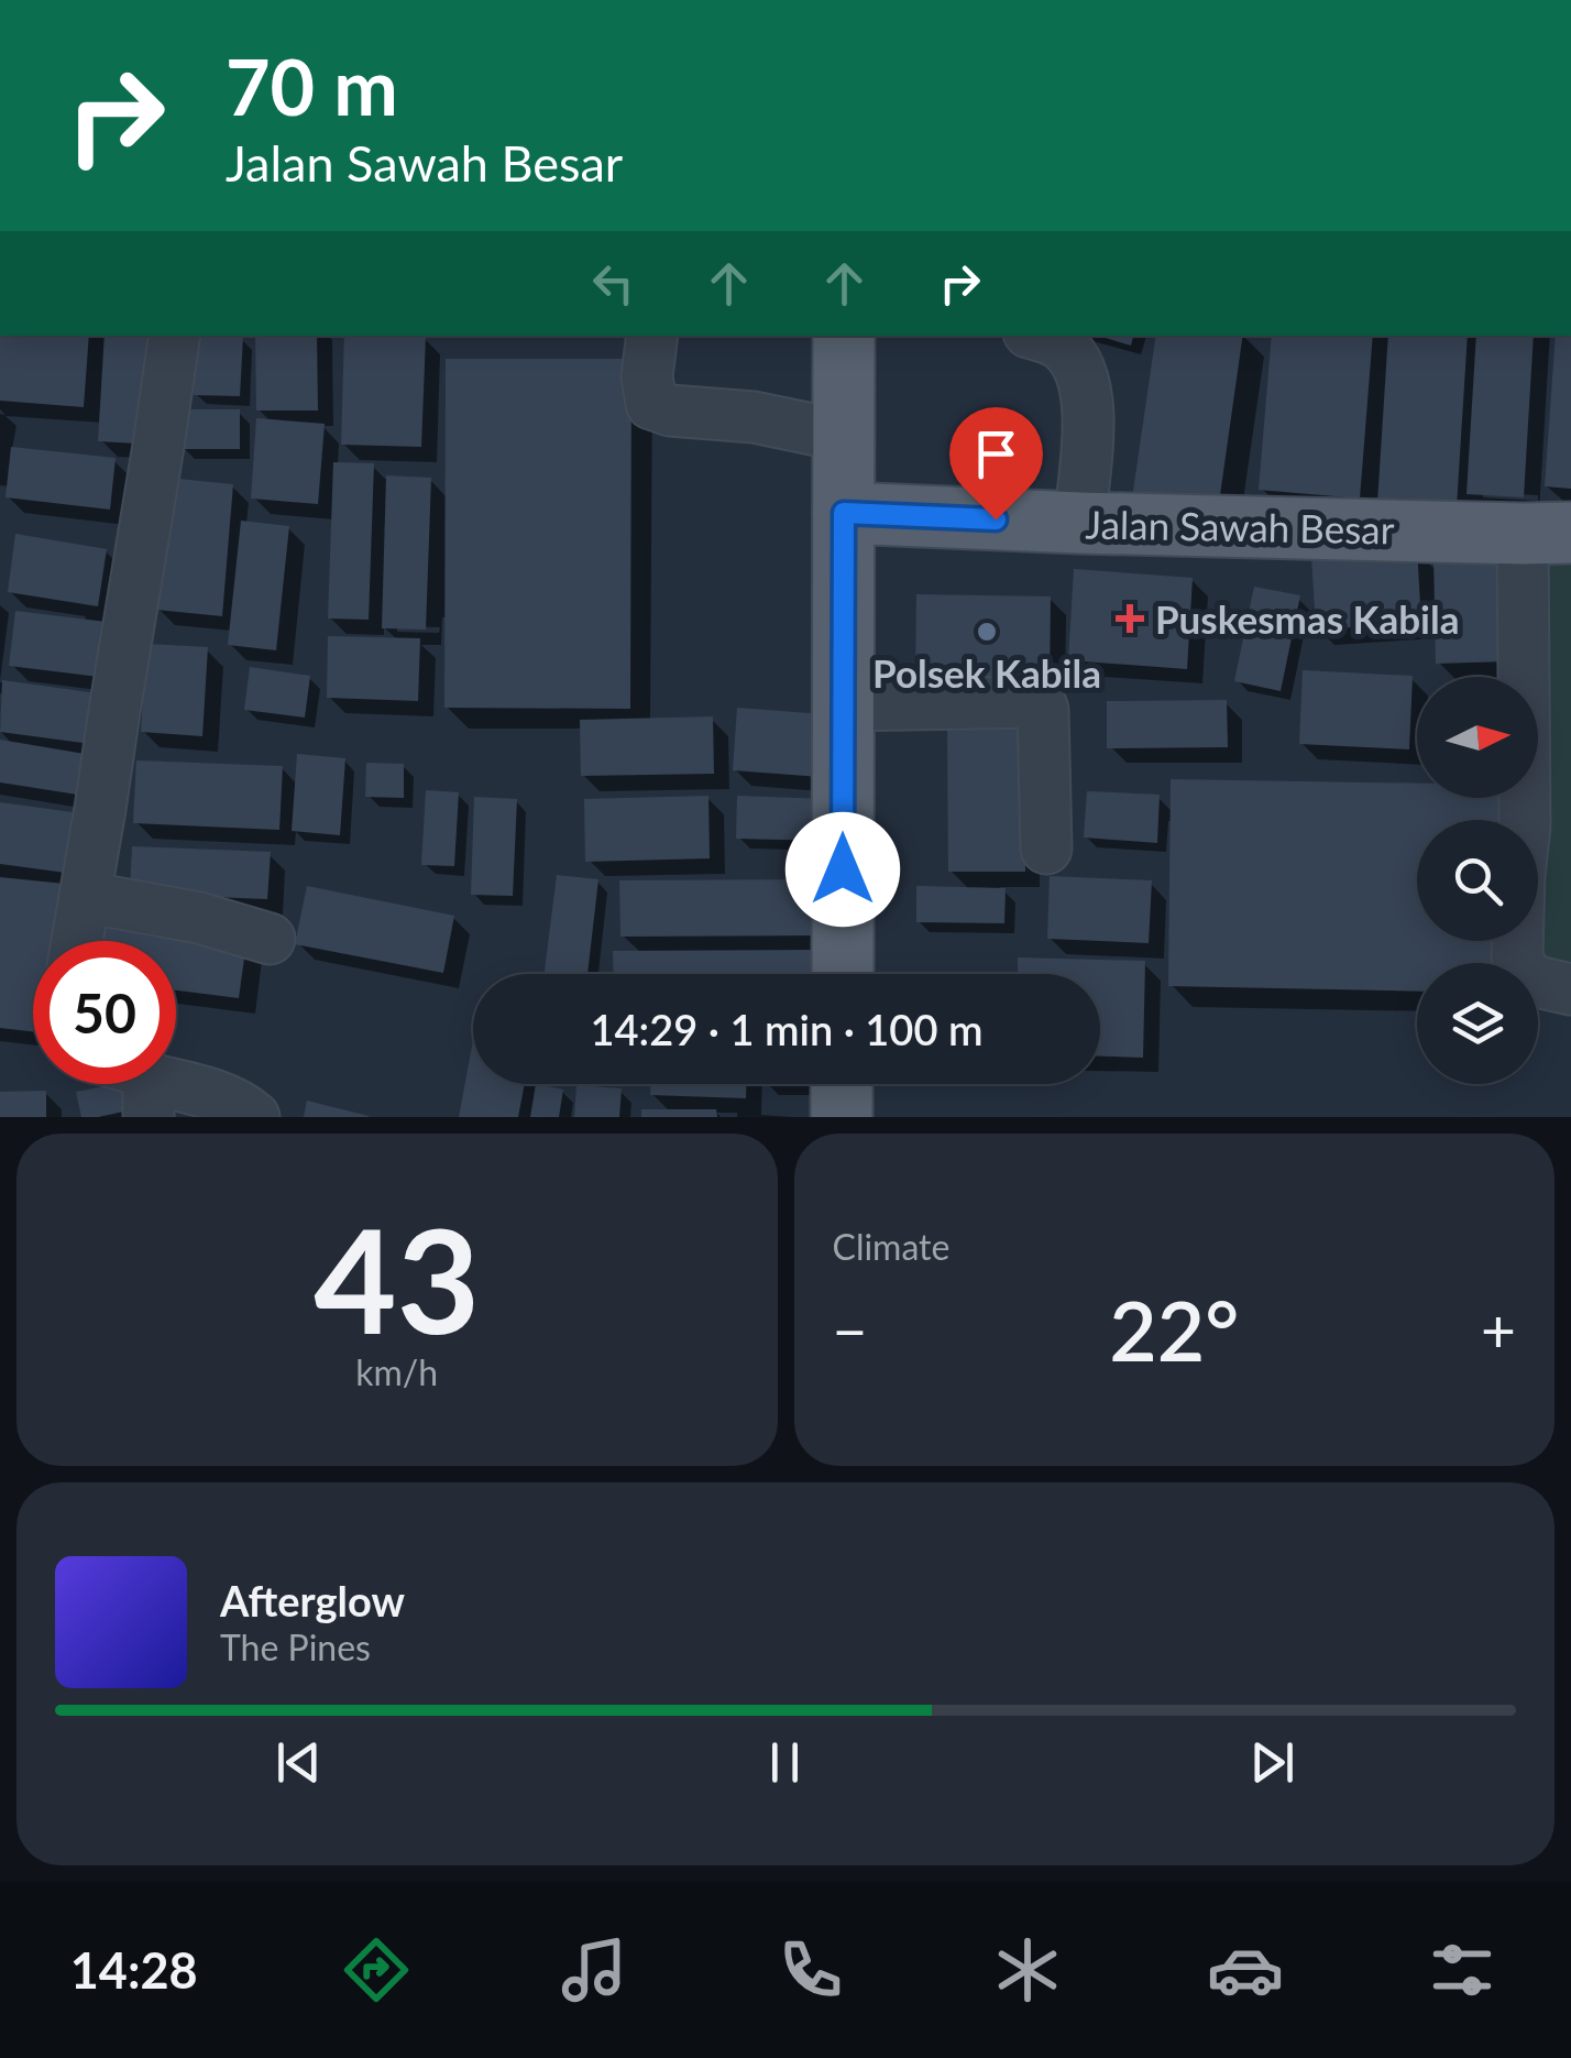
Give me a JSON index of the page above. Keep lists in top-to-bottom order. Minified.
{"streets":{"main road":["Jalan Sawah Besar"]},"places":{"health":["Puskesmas Kabila"],"other":["Polsek Kabila"]},"north":"right","page":{"turn":["70 m","Jalan Sawah Besar"],"limit":"50","trip":"14:29 · 1 min · 100 m","tile":[["43","km/h"],"Climate"],"heat":["−","22°","+"],"song":["Afterglow","The Pines"],"tabs":"14:28"}}
